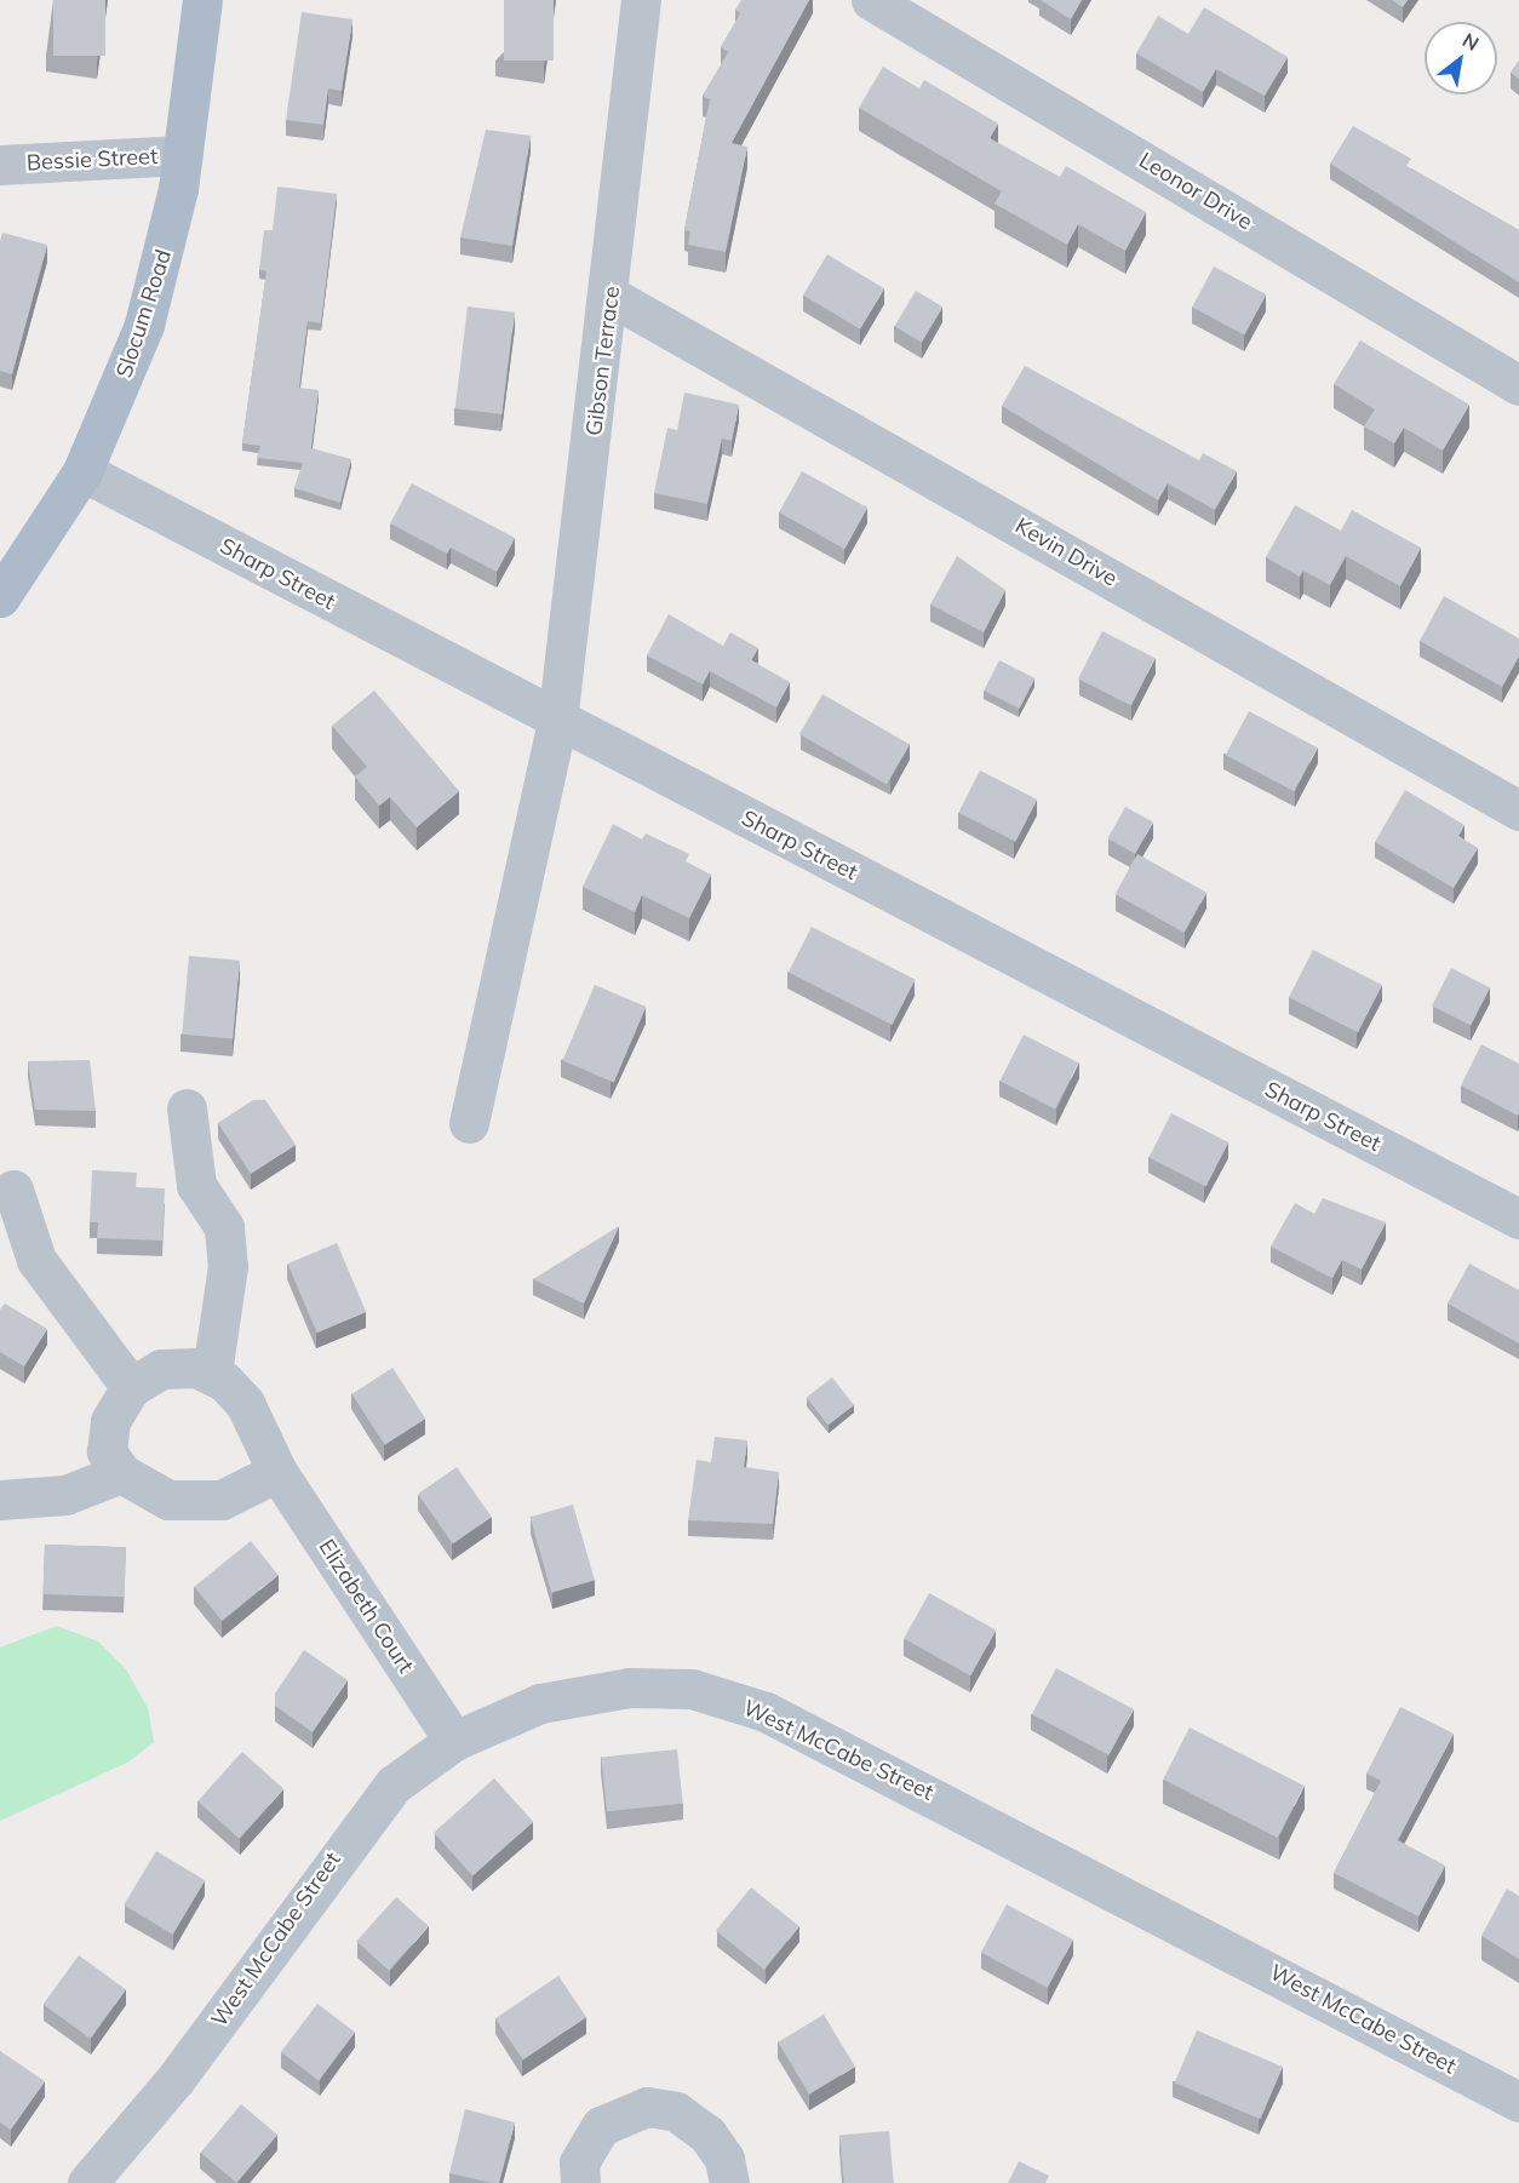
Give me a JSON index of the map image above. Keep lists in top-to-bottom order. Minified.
{"streets":{"main road":["Slocum Road"],"street":["Bessie Street","Leonor Drive","Gibson Terrace","Kevin Drive","Sharp Street","Elizabeth Court","West McCabe Street"]},"crossings":[["Bessie Street","Slocum Road"],["Slocum Road","Sharp Street"],["Gibson Terrace","Kevin Drive"],["Gibson Terrace","Sharp Street"],["Elizabeth Court","West McCabe Street"]],"north":"top right"}
